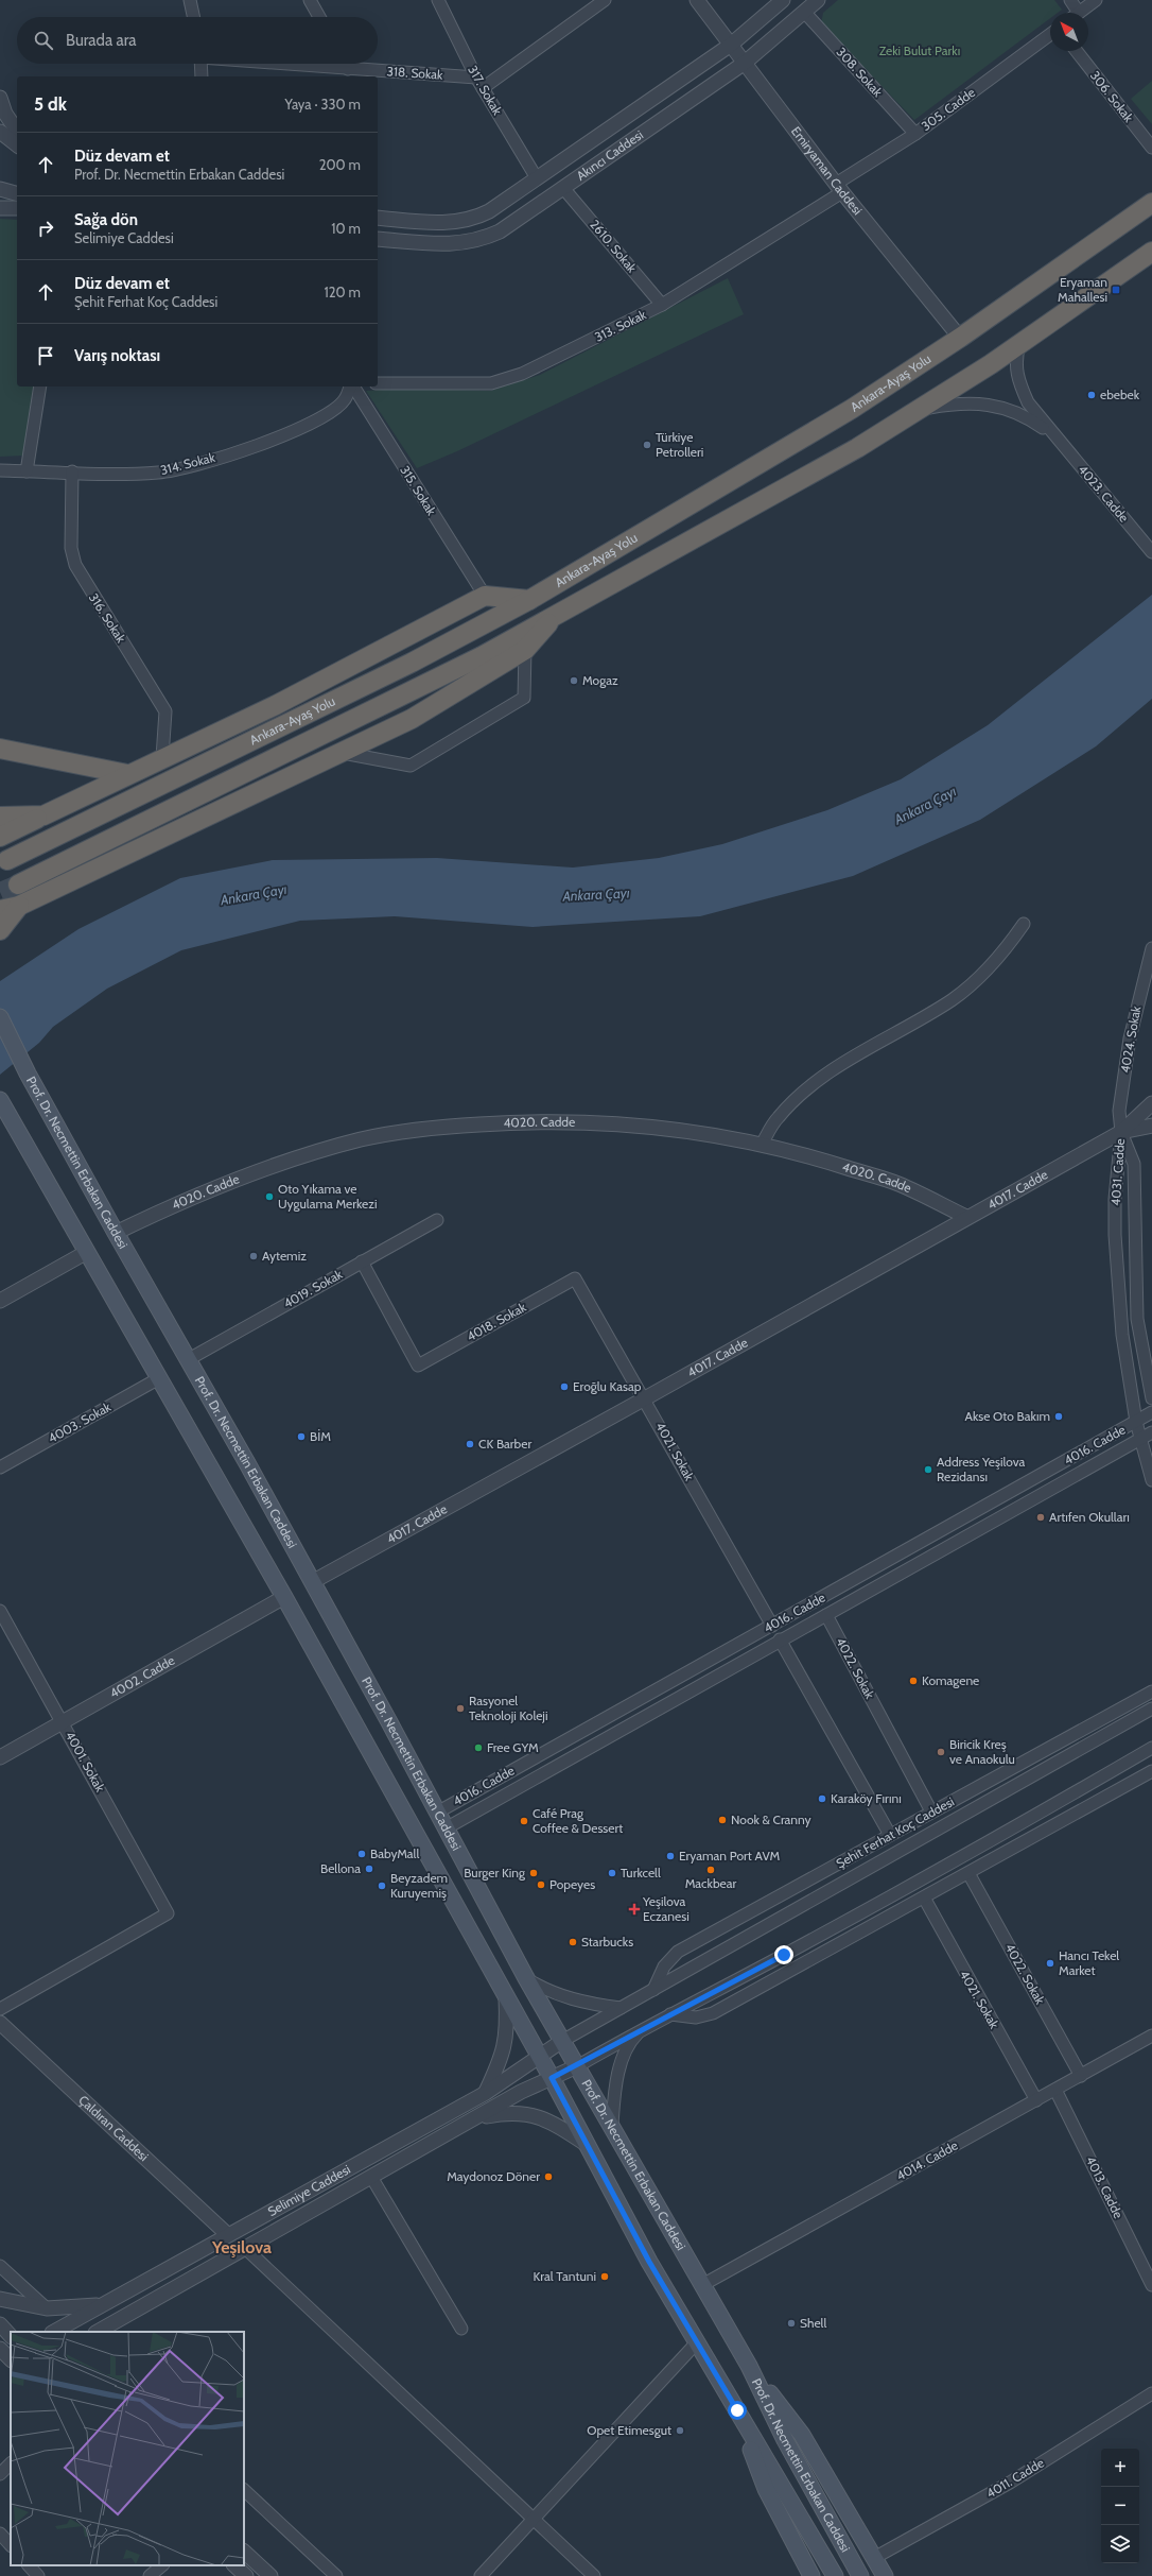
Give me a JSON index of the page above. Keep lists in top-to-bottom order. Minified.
{"streets":{"highway":["Ankara-Ayaş Yolu"],"main road":["Prof. Dr. Necmettin Erbakan Caddesi"],"street":["308. Sokak","318. Sokak","317. Sokak","306. Sokak","305. Cadde","Akıncı Caddesi","Emiryaman Caddesi","2610. Sokak","313. Sokak","314. Sokak","315. Sokak","4023. Cadde","316. Sokak","4024. Sokak","4020. Cadde","4031. Cadde","4017. Cadde","4019. Sokak","4018. Sokak","4003. Sokak","4016. Cadde","4021. Sokak","4022. Sokak","4002. Cadde","4001. Sokak","Şehit Ferhat Koç Caddesi","Çaldıran Caddesi","4014. Cadde","4013. Cadde","Selimiye Caddesi","4011. Cadde"]},"crossings":[["308. Sokak","305. Cadde"],["308. Sokak","Akıncı Caddesi"],["318. Sokak","317. Sokak"],["317. Sokak","Akıncı Caddesi"],["305. Cadde","Emiryaman Caddesi"],["305. Cadde","313. Sokak"],["Akıncı Caddesi","Emiryaman Caddesi"],["Akıncı Caddesi","2610. Sokak"],["Emiryaman Caddesi","313. Sokak"],["Emiryaman Caddesi","Ankara-Ayaş Yolu"],["2610. Sokak","313. Sokak"],["Ankara-Ayaş Yolu","4023. Cadde"],["314. Sokak","316. Sokak"],["4024. Sokak","4031. Cadde"],["4024. Sokak","4017. Cadde"],["4020. Cadde","Prof. Dr. Necmettin Erbakan Caddesi"],["4020. Cadde","4017. Cadde"],["Prof. Dr. Necmettin Erbakan Caddesi","4017. Cadde"],["Prof. Dr. Necmettin Erbakan Caddesi","4019. Sokak"],["Prof. Dr. Necmettin Erbakan Caddesi","4003. Sokak"],["Prof. Dr. Necmettin Erbakan Caddesi","4016. Cadde"],["Prof. Dr. Necmettin Erbakan Caddesi","4002. Cadde"],["Prof. Dr. Necmettin Erbakan Caddesi","Şehit Ferhat Koç Caddesi"],["Prof. Dr. Necmettin Erbakan Caddesi","4014. Cadde"],["Prof. Dr. Necmettin Erbakan Caddesi","Selimiye Caddesi"],["4031. Cadde","4017. Cadde"],["4031. Cadde","4016. Cadde"],["4017. Cadde","4021. Sokak"],["4019. Sokak","4018. Sokak"],["4018. Sokak","4021. Sokak"],["4016. Cadde","4021. Sokak"],["4016. Cadde","4022. Sokak"],["4021. Sokak","4014. Cadde"],["4022. Sokak","Şehit Ferhat Koç Caddesi"],["4022. Sokak","4014. Cadde"],["4002. Cadde","4001. Sokak"],["Şehit Ferhat Koç Caddesi","Selimiye Caddesi"],["Çaldıran Caddesi","Selimiye Caddesi"],["4014. Cadde","4013. Cadde"]],"districts":["Yeşilova"],"water":["Ankara Çayı"],"parks":["Zeki Bulut Parkı"],"places":{"transit":["Eryaman Mahallesi"],"other":["ebebek","Türkiye Petrolleri","Mogaz","Oto Yıkama ve Uygulama Merkezi","Aytemiz","Eroğlu Kasap","Akse Oto Bakım","BİM","CK Barber","Address Yeşilova Rezidansı","Artıfen Okulları","Komagene","Rasyonel Teknoloji Koleji","Free GYM","Biricik Kreş ve Anaokulu","Karaköy Fırını","Nook & Cranny","Café Prag Coffee & Dessert","BabyMall","Eryaman Port AVM","Bellona","Mackbear","Burger King","Turkcell","Popeyes","Beyzadem Kuruyemiş","Starbucks","Hancı Tekel Market","Maydonoz Döner","Kral Tantuni","Shell","Opet Etimesgut"],"health":["Yeşilova Eczanesi"]},"north":"top left","page":{"search":"Burada ara","heading":["5 dk","Yaya · 330 m"],"list":[["Düz devam et","Prof. Dr. Necmettin Erbakan Caddesi","200 m"],["Sağa dön","Selimiye Caddesi","10 m"],["Düz devam et","Şehit Ferhat Koç Caddesi","120 m"],"Varış noktası"],"map_buttons":["+","−"]}}
